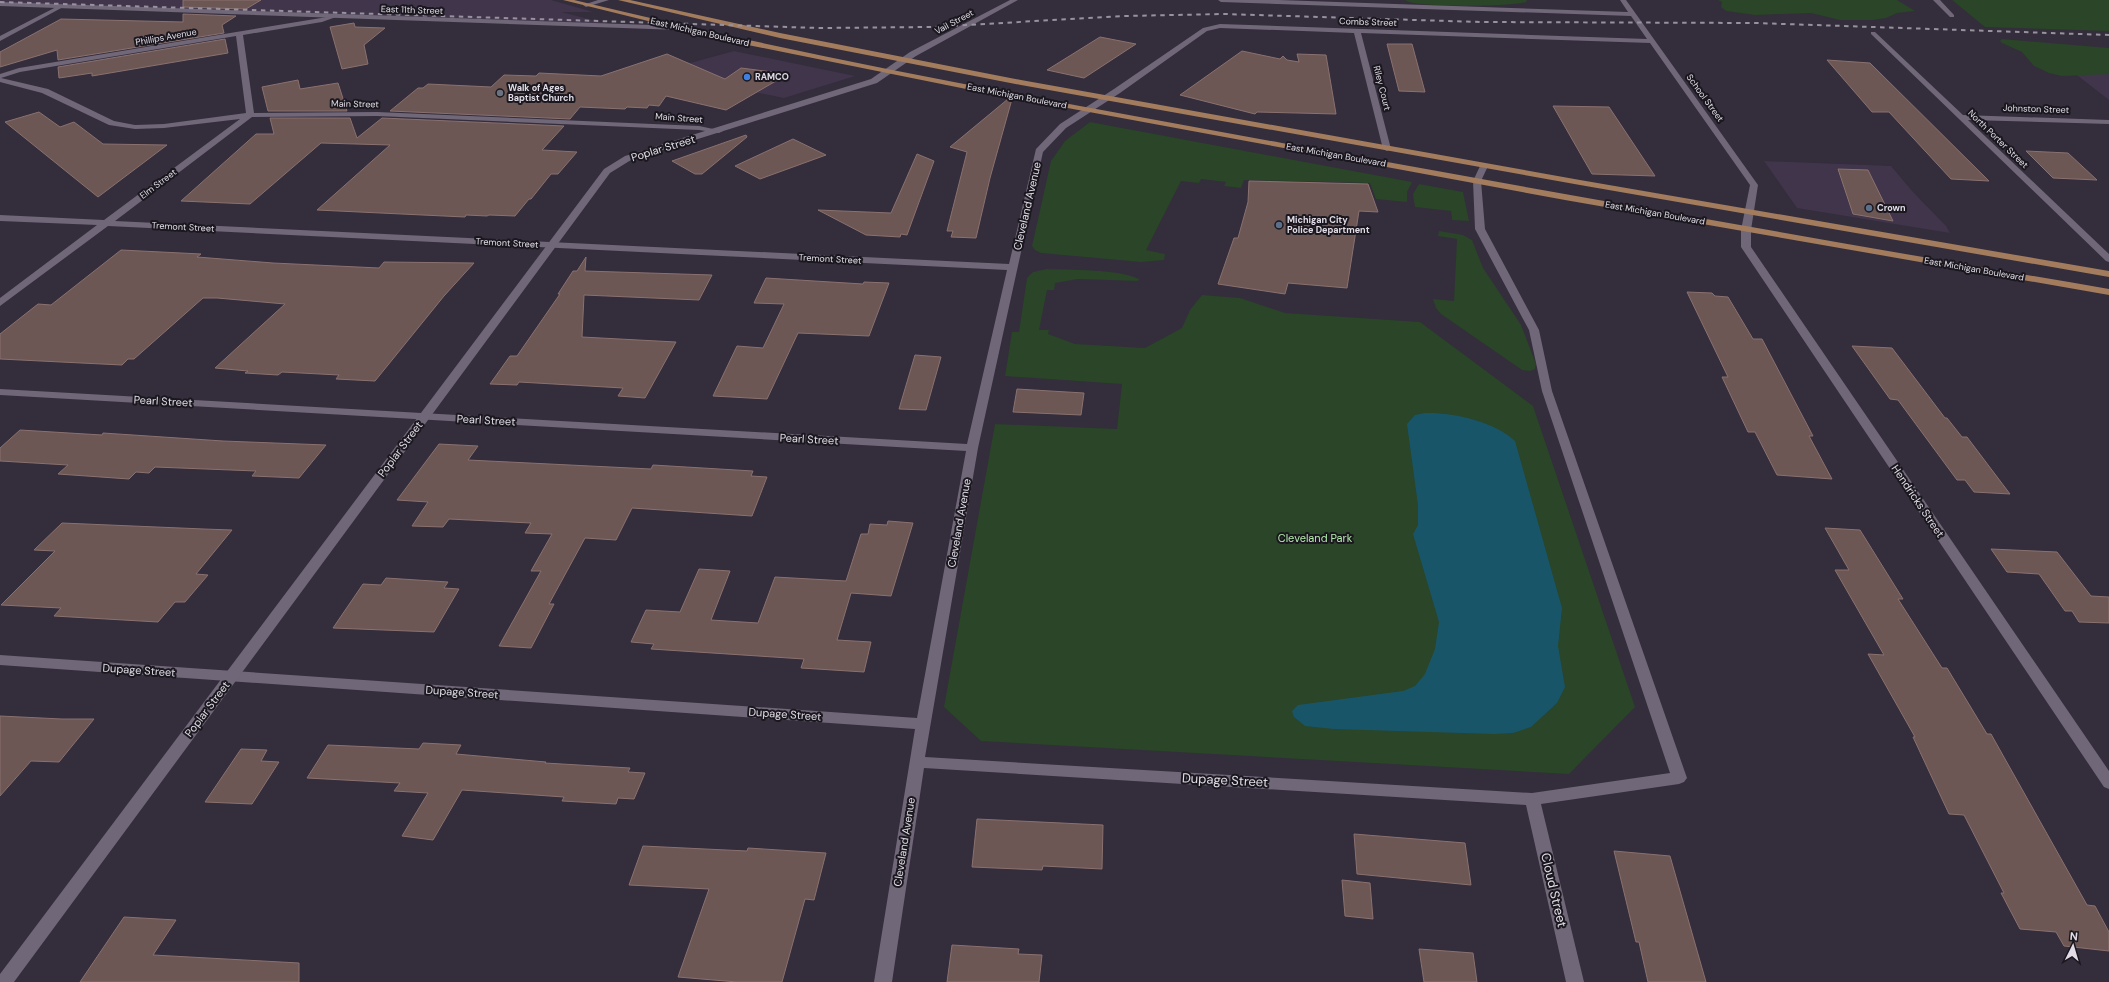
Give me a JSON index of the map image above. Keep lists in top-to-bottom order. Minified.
{"streets":{"main road":["East Michigan Boulevard"],"street":["East 11th Street","Vail Street","Combs Street","Phillips Avenue","Riley Court","School Street","Main Street","Johnston Street","North Porter Street","Poplar Street","Elm Street","Cleveland Avenue","Tremont Street","Pearl Street","Hendricks Street","Dupage Street","Cloud Street"]},"crossings":[["East 11th Street","East Michigan Boulevard"],["East 11th Street","Phillips Avenue"],["Vail Street","East Michigan Boulevard"],["Vail Street","Poplar Street"],["Combs Street","East Michigan Boulevard"],["Combs Street","Riley Court"],["Combs Street","School Street"],["Combs Street","Cleveland Avenue"],["East Michigan Boulevard","Riley Court"],["East Michigan Boulevard","School Street"],["East Michigan Boulevard","Poplar Street"],["East Michigan Boulevard","Cleveland Avenue"],["East Michigan Boulevard","Hendricks Street"],["East Michigan Boulevard","Dupage Street"],["School Street","Hendricks Street"],["Main Street","Poplar Street"],["Main Street","Elm Street"],["Johnston Street","North Porter Street"],["Poplar Street","Tremont Street"],["Poplar Street","Pearl Street"],["Poplar Street","Dupage Street"],["Elm Street","Tremont Street"],["Cleveland Avenue","Tremont Street"],["Cleveland Avenue","Pearl Street"],["Cleveland Avenue","Dupage Street"],["Dupage Street","Cloud Street"]],"parks":["Cleveland Park"],"places":["RAMCO","Walk of Ages Baptist Church","Crown","Michigan City Police Department"],"north":"top"}
